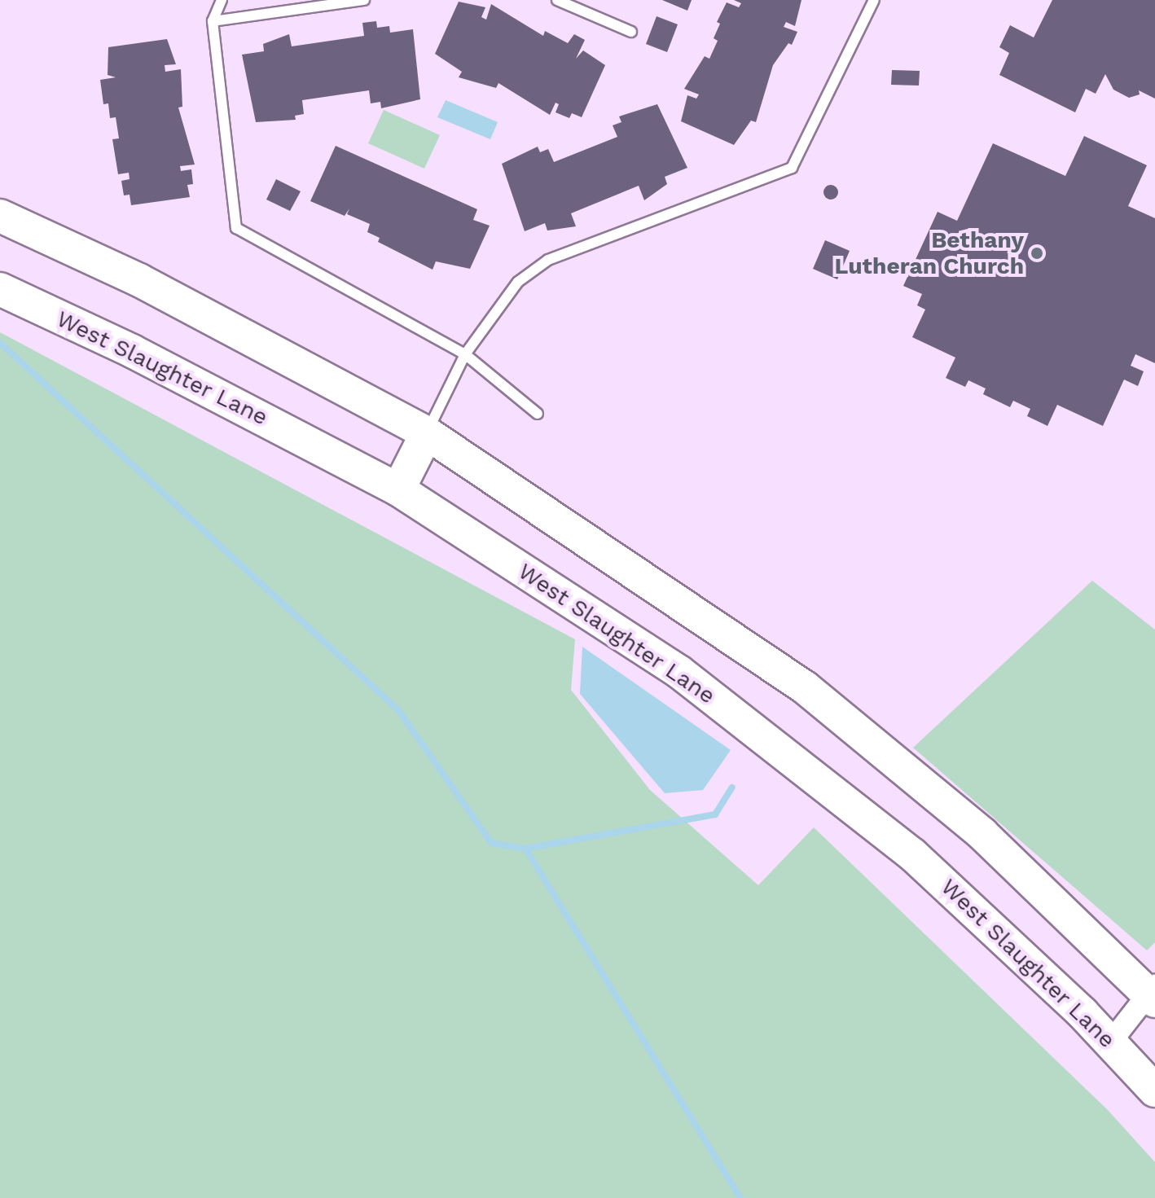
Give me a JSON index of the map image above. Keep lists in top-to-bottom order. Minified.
{"streets":{"main road":["West Slaughter Lane"]},"places":["Bethany Lutheran Church"]}
